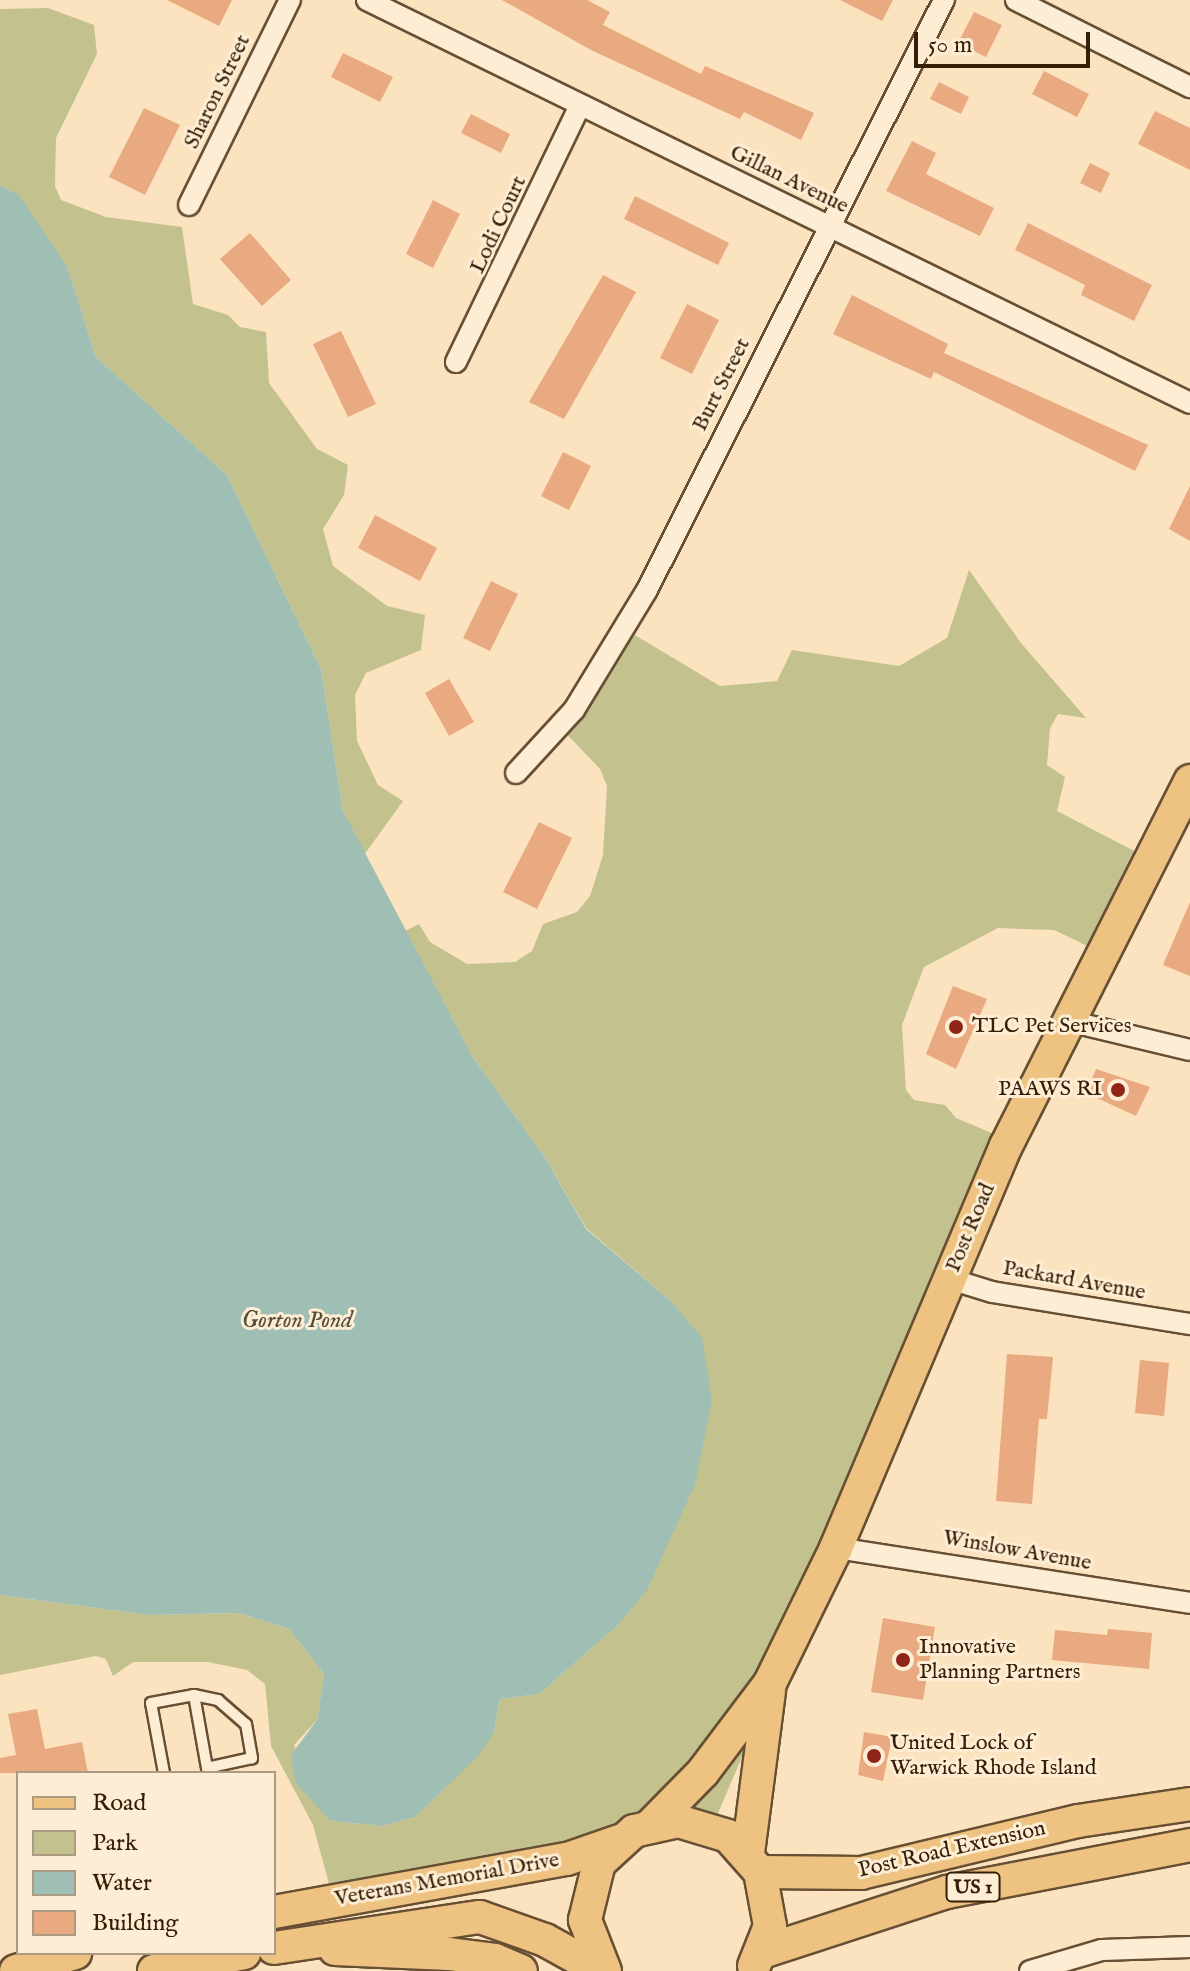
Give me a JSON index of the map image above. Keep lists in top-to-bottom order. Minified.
{"streets":{"main road":["Post Road","Post Road Extension","Veterans Memorial Drive","US 1"],"street":["Sharon Street","Gillan Avenue","Lodi Court","Burt Street","Packard Avenue","Winslow Avenue"]},"crossings":[["Gillan Avenue","Lodi Court"],["Gillan Avenue","Burt Street"],["Post Road","Packard Avenue"],["Post Road","Winslow Avenue"],["Post Road","Post Road Extension"],["Post Road","Veterans Memorial Drive"]],"water":["Gorton Pond"],"places":["TLC Pet Services","PAAWS RI","Innovative Planning Partners","United Lock of Warwick Rhode Island"],"legend":["Road","Park","Water","Building"],"scale_bar":"50 m"}
